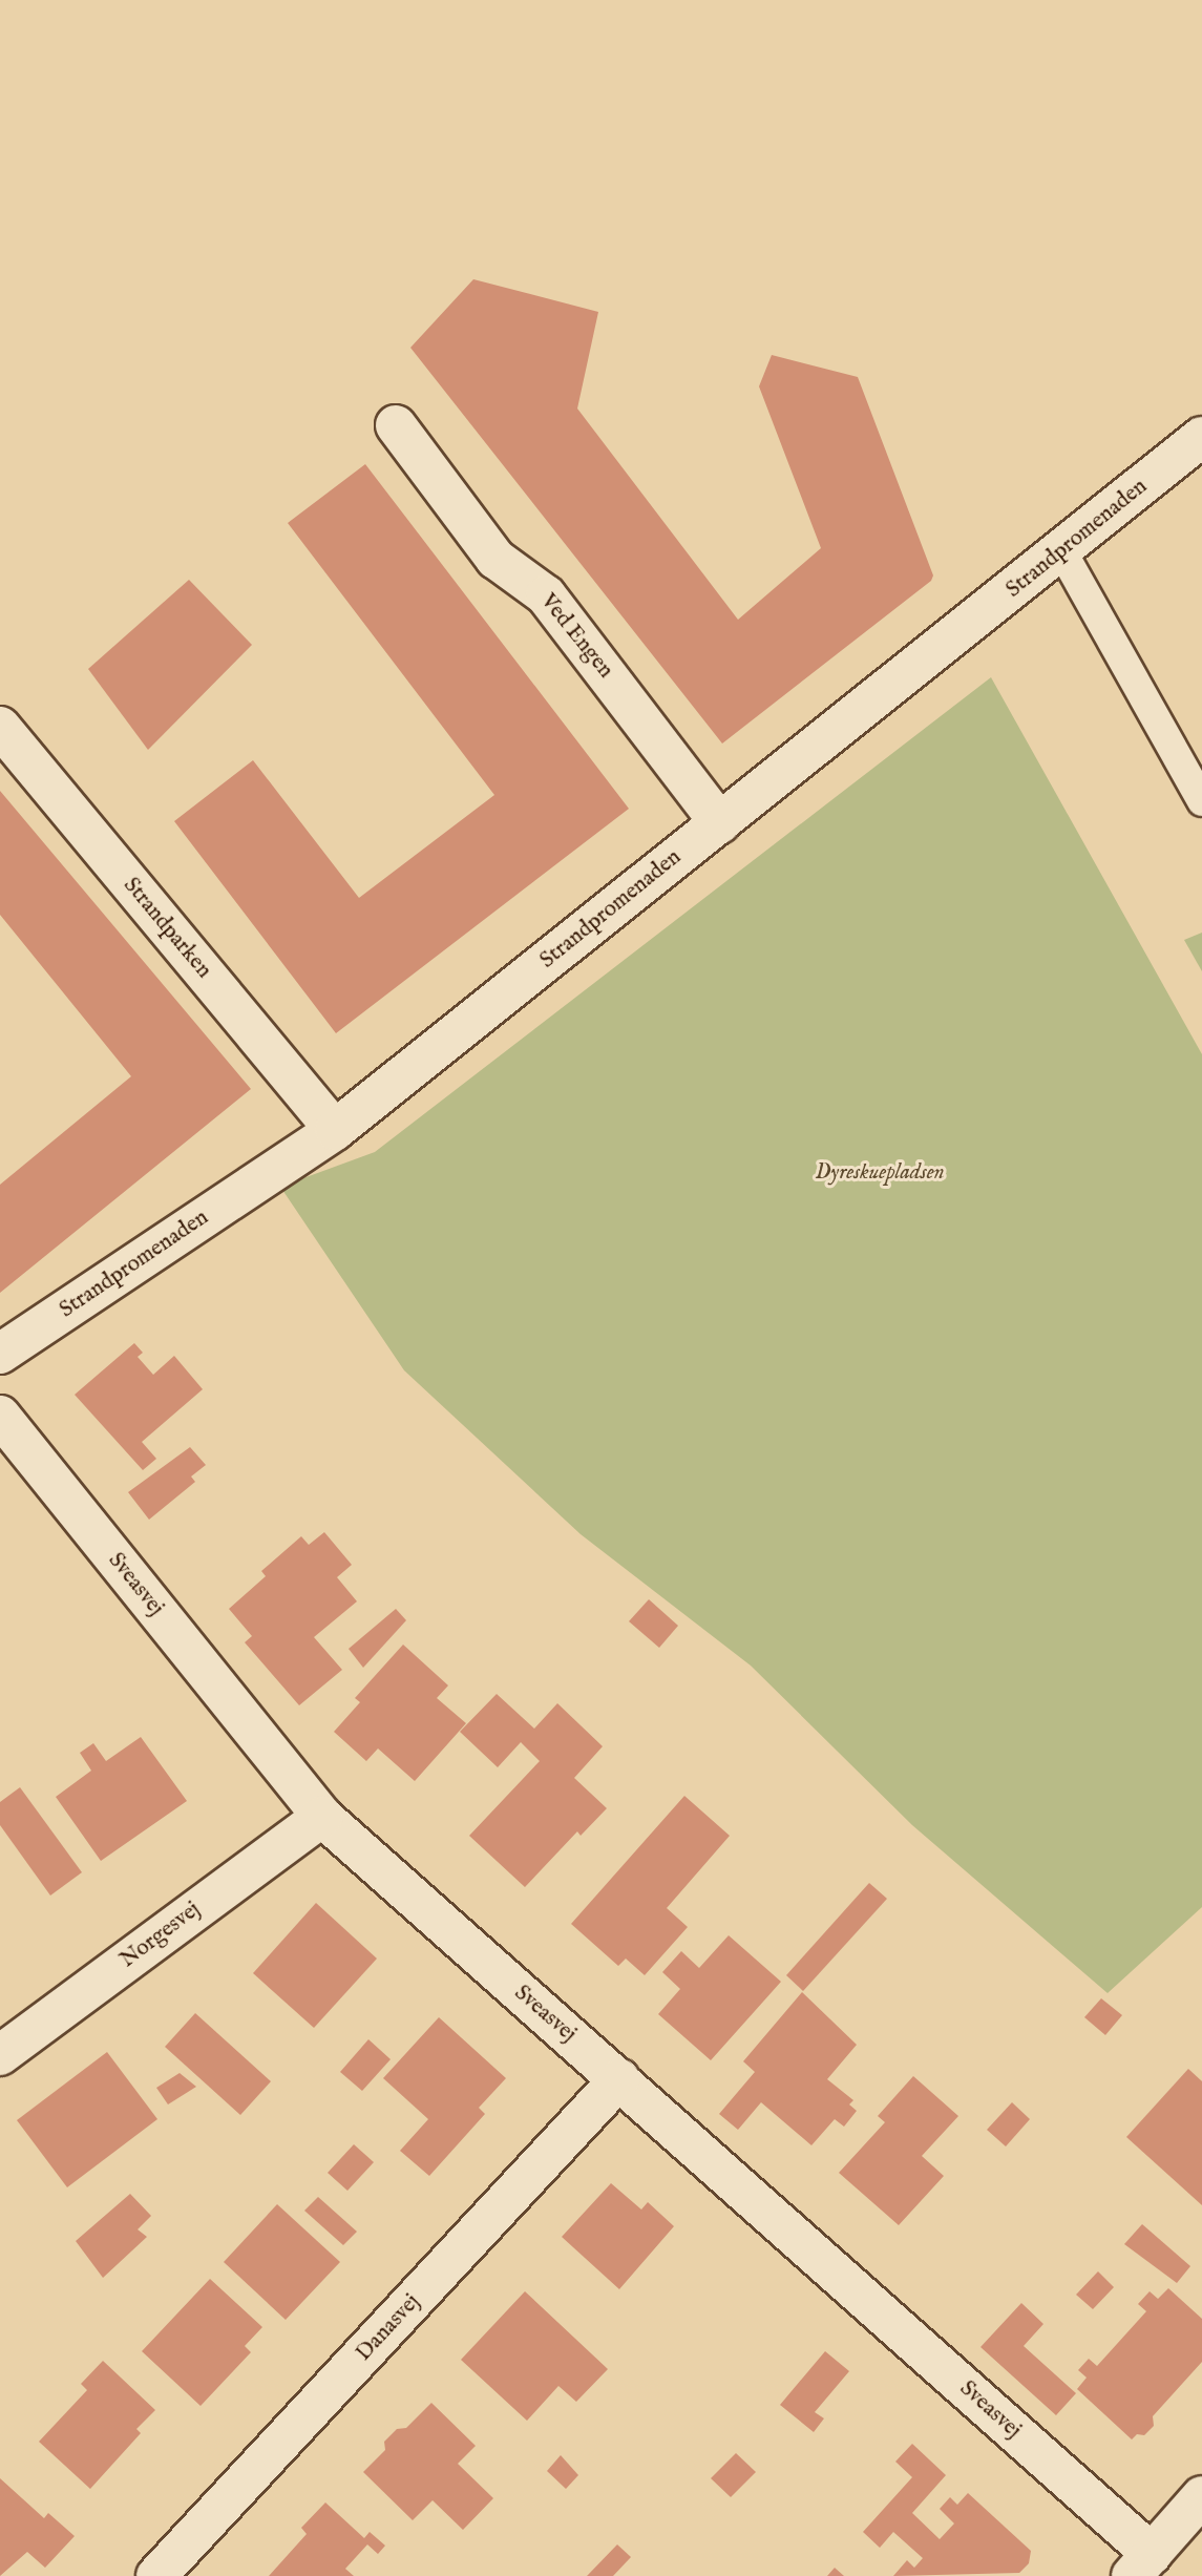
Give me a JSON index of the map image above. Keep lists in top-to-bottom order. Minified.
{"streets":{"street":["Strandpromenaden","Ved Engen","Strandparken","Sveasvej","Norgesvej","Danasvej"]},"crossings":[["Strandpromenaden","Ved Engen"],["Strandpromenaden","Strandparken"],["Sveasvej","Norgesvej"],["Sveasvej","Danasvej"]],"parks":["Dyreskuepladsen"]}
